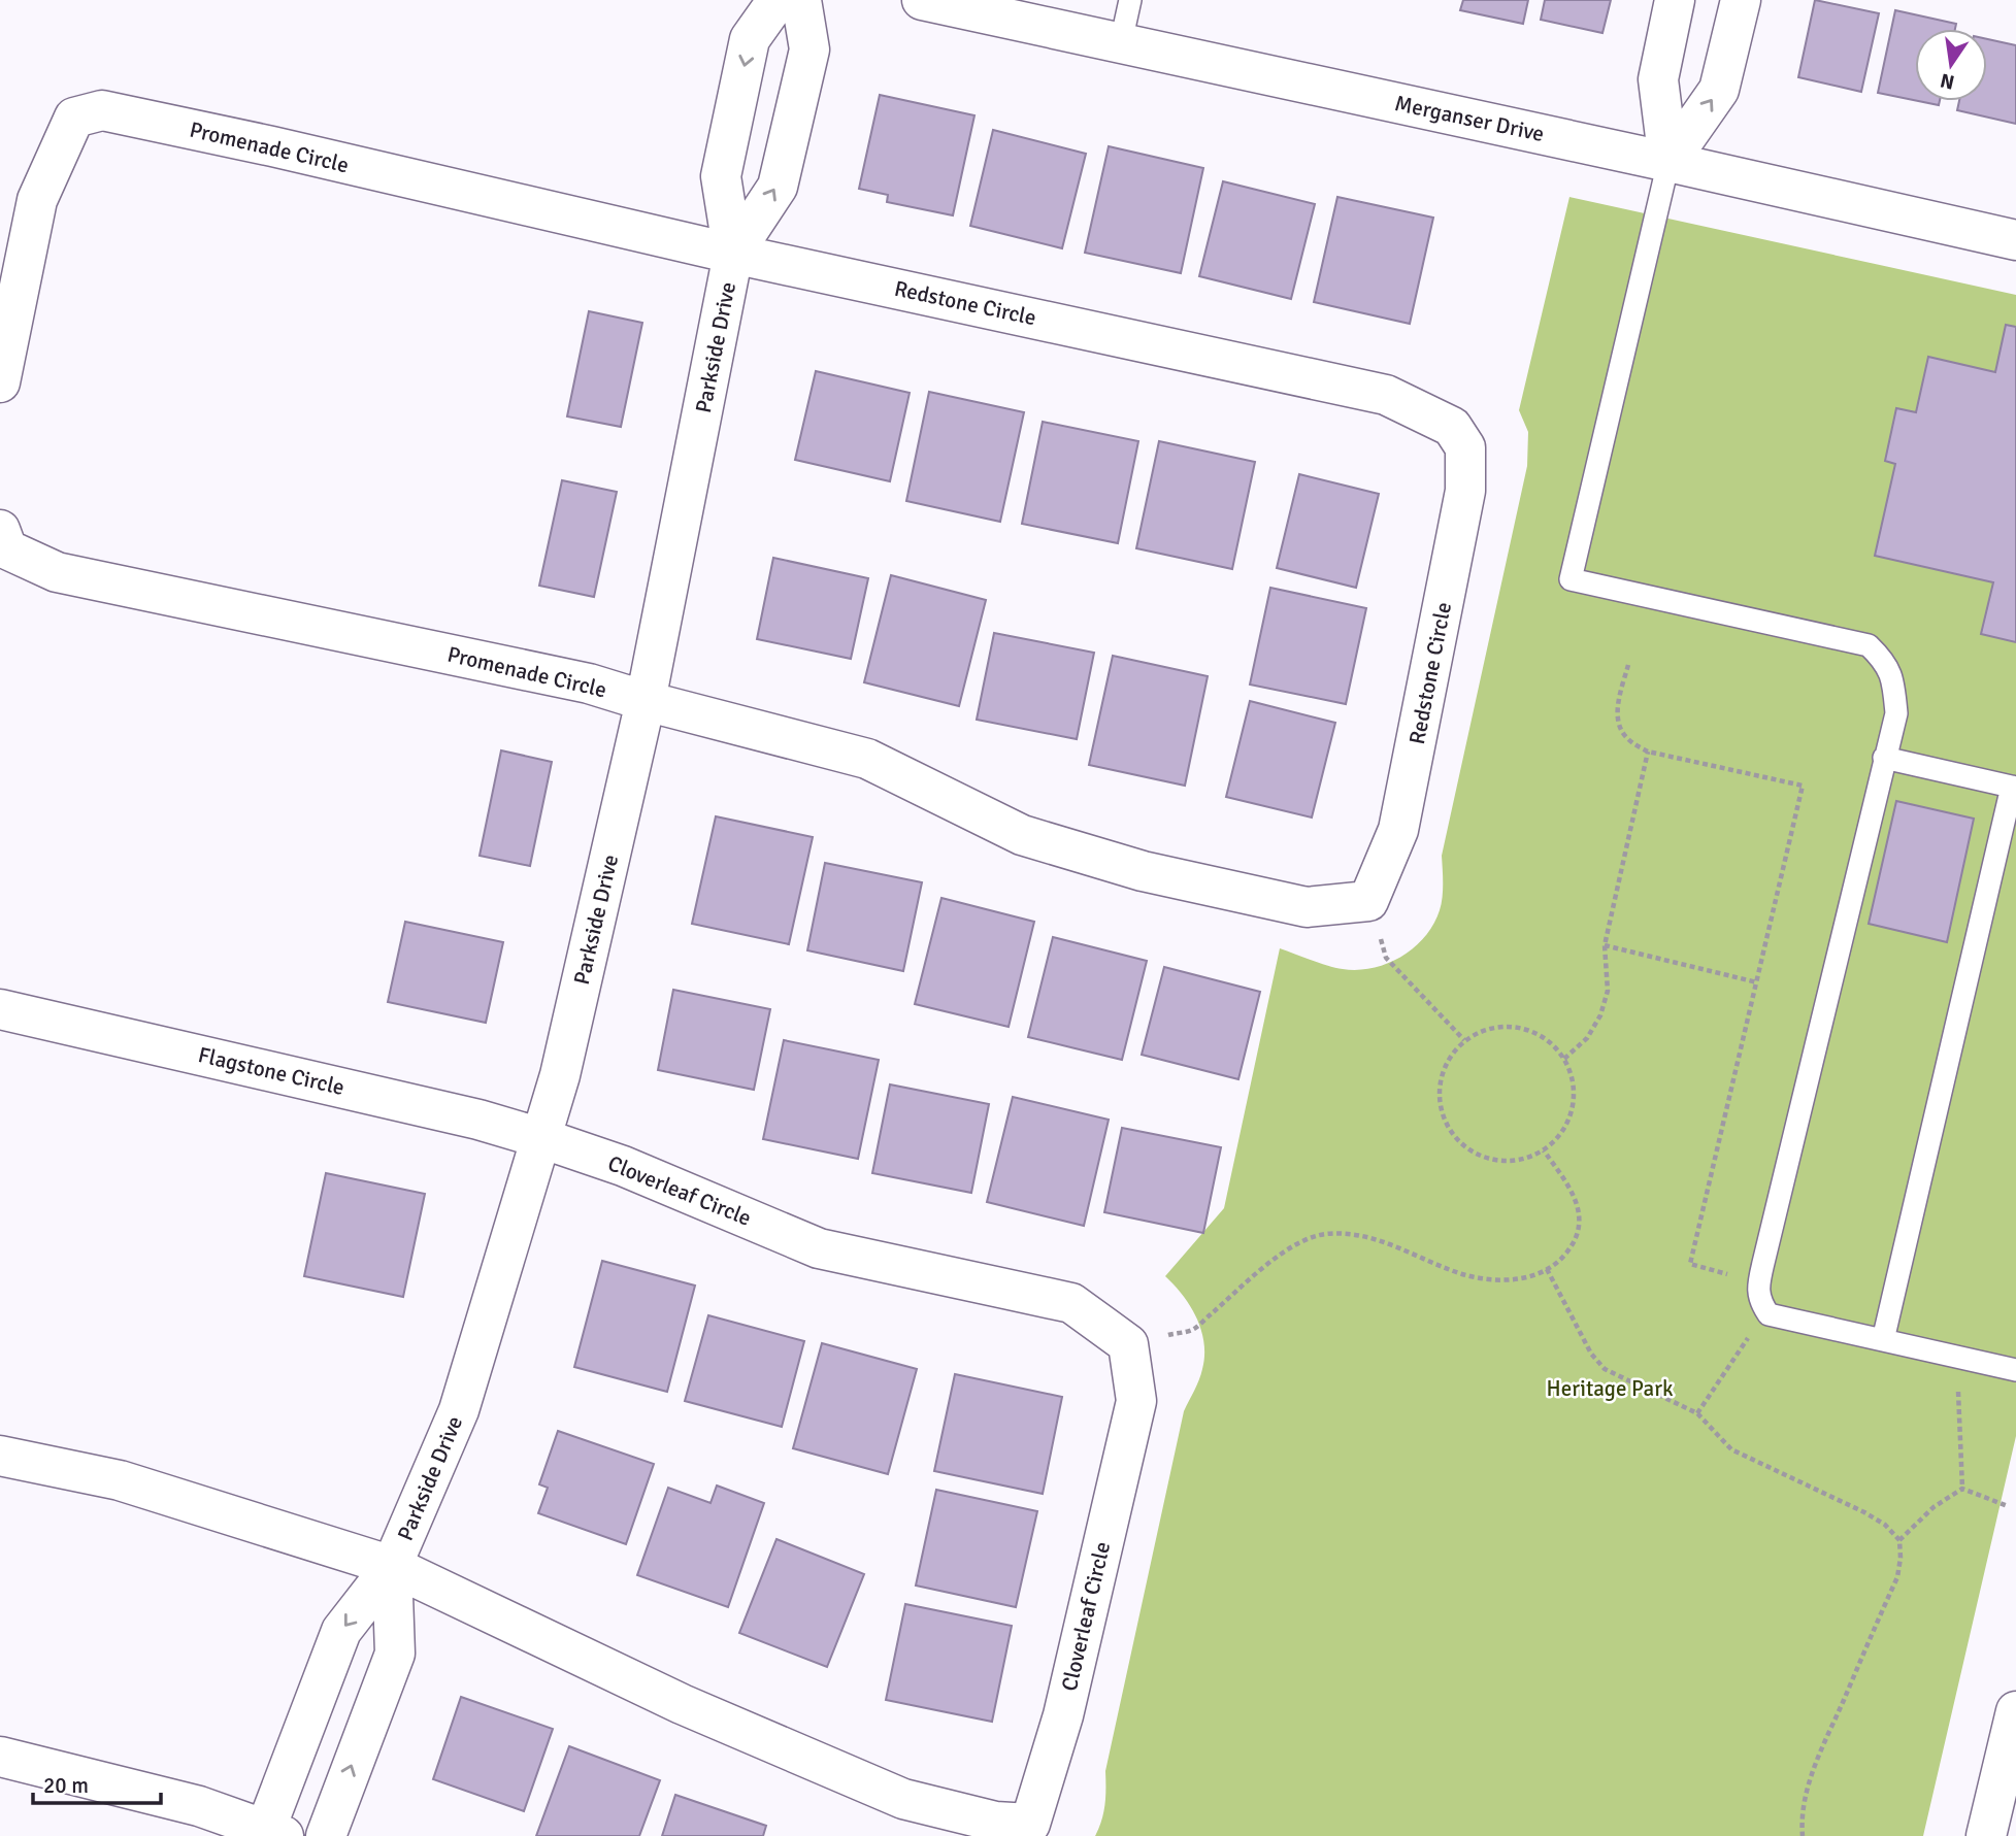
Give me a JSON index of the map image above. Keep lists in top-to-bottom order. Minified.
{"streets":{"street":["Merganser Drive","Promenade Circle","Redstone Circle","Parkside Drive","Flagstone Circle","Cloverleaf Circle"]},"crossings":[["Promenade Circle","Redstone Circle"],["Promenade Circle","Parkside Drive"],["Redstone Circle","Parkside Drive"],["Parkside Drive","Flagstone Circle"],["Parkside Drive","Cloverleaf Circle"],["Flagstone Circle","Cloverleaf Circle"]],"parks":["Heritage Park"],"scale_bar":"20 m","north":"bottom"}
